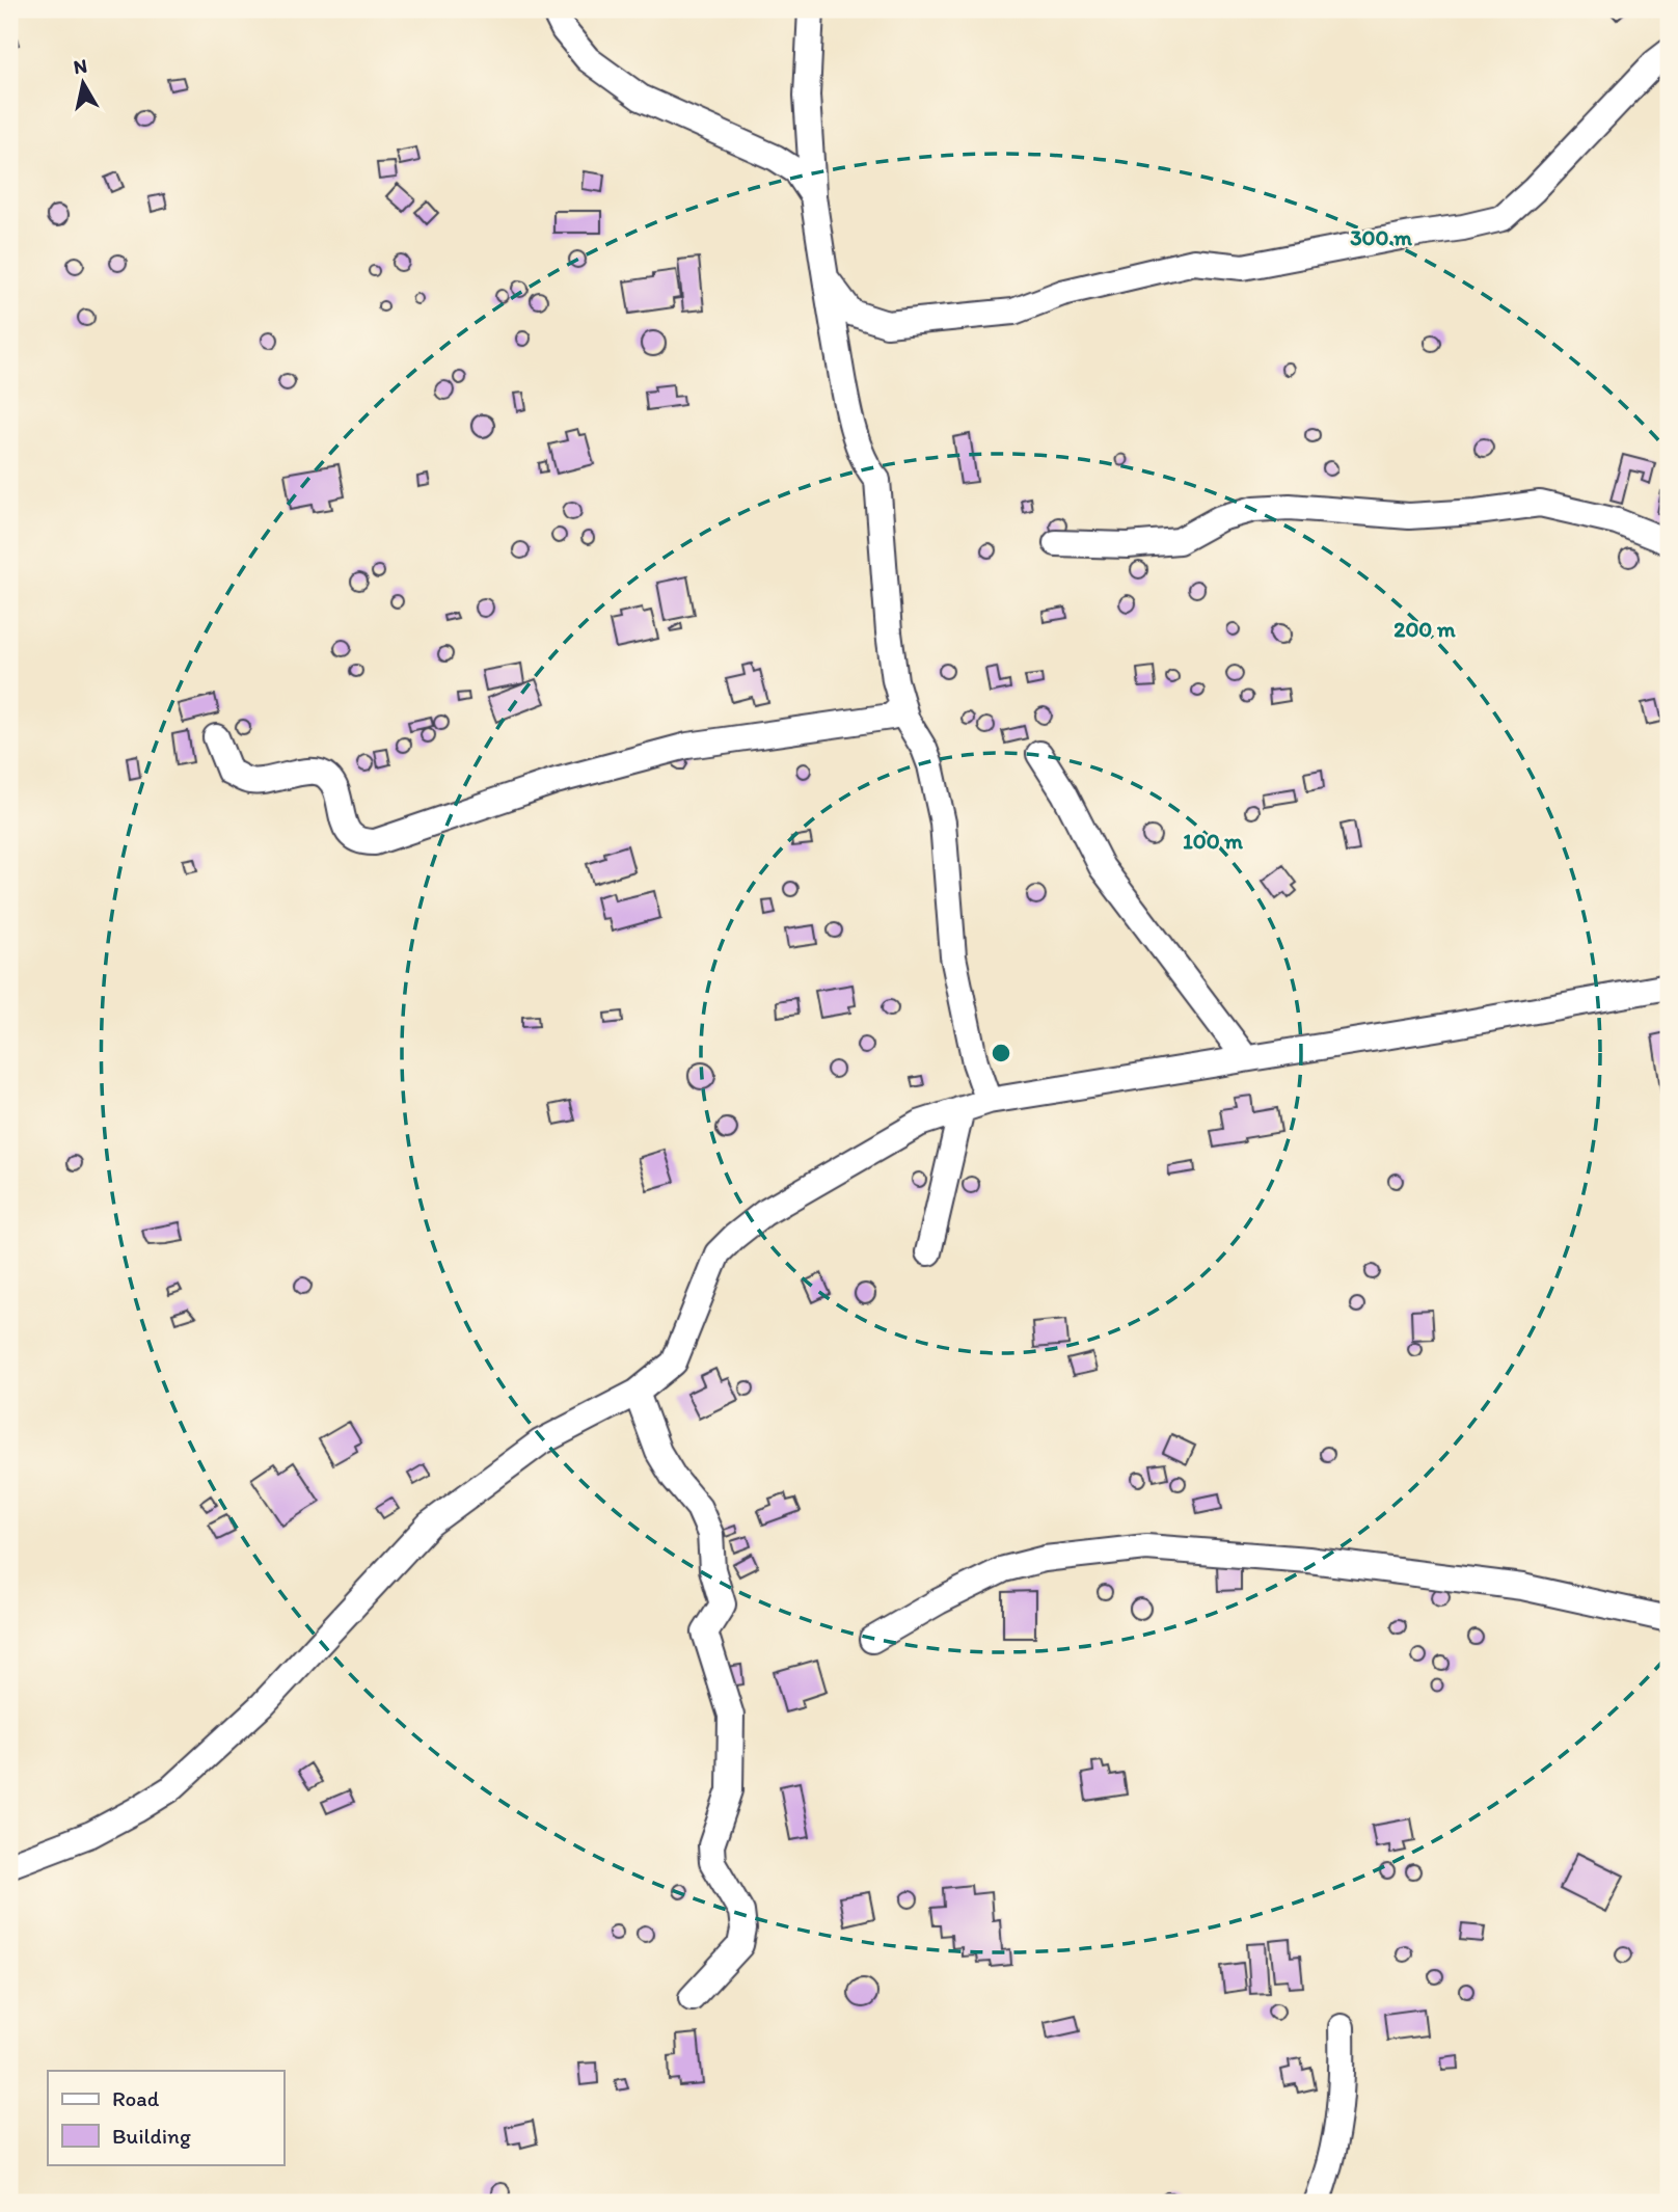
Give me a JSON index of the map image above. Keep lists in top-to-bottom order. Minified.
{"legend":["Road","Building"],"north":"top","rings":["300 m","200 m","100 m"]}
